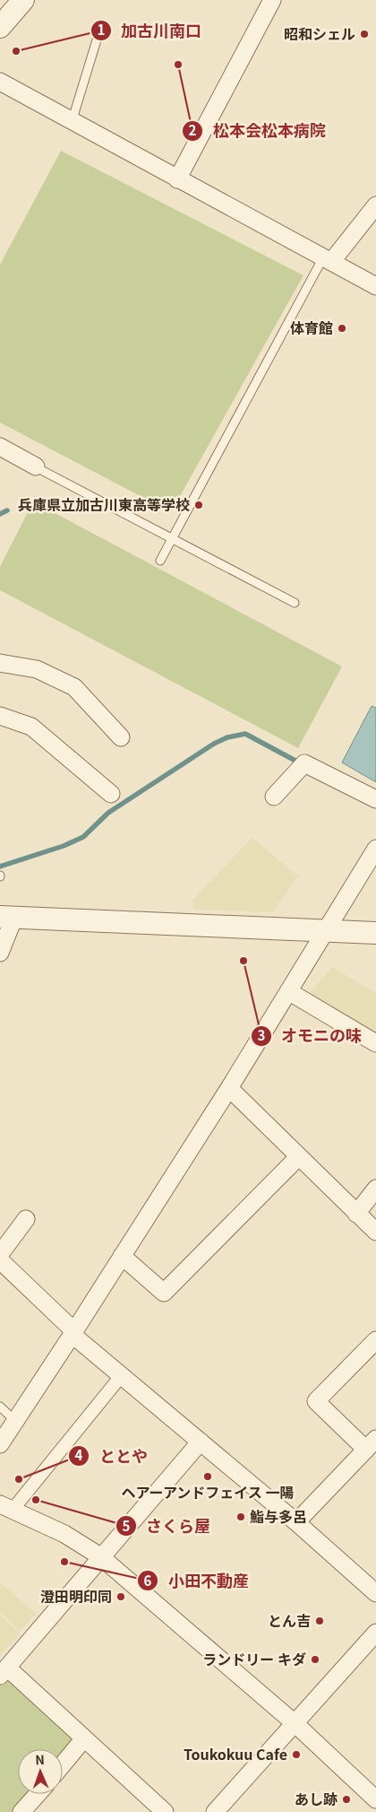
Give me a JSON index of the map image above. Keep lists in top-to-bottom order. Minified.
{"places":["昭和シェル","加古川南口","松本会松本病院","体育館","兵庫県立加古川東高等学校","オモニの味","ヘアーアンドフェイス 一陽","ととや","さくら屋","鮨与多呂","小田不動産","澄田明印同","とん吉","ランドリー キダ","Toukokuu Cafe","あし跡"],"north":"top"}
